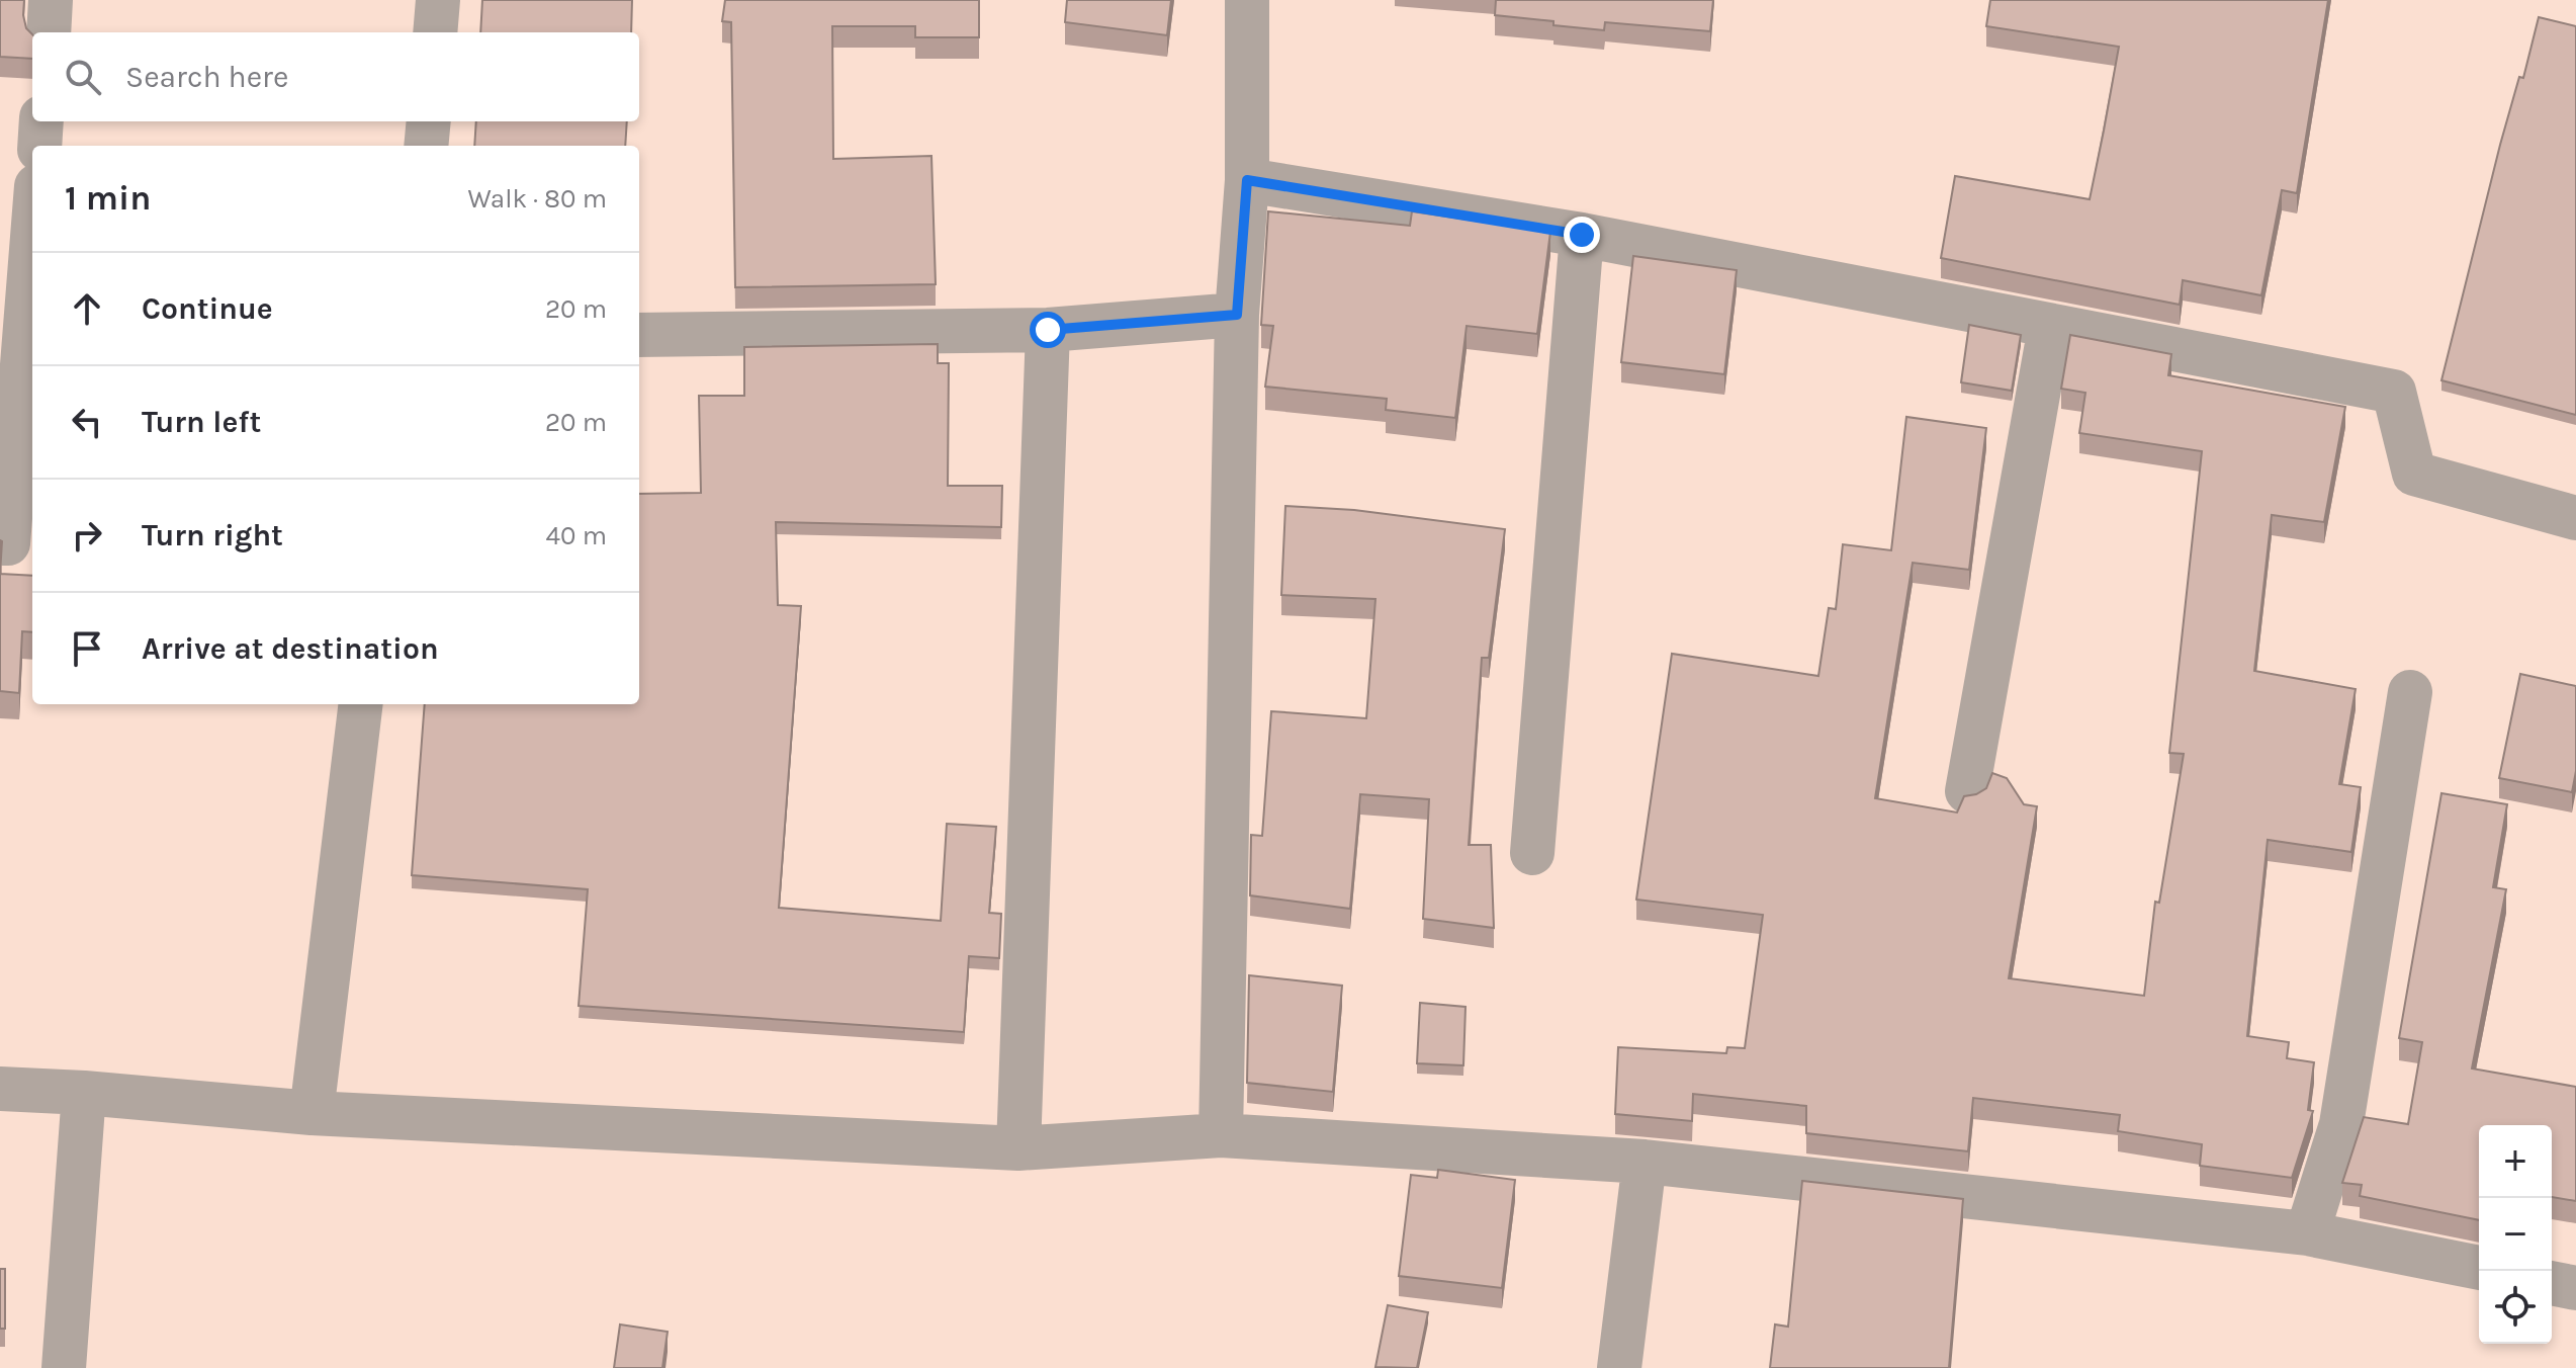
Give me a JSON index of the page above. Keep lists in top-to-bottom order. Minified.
{"page":{"search":"Search here","heading":["1 min","Walk · 80 m"],"list":[["Continue","20 m"],["Turn left","20 m"],["Turn right","40 m"],"Arrive at destination"],"map_buttons":["+","−"]}}
